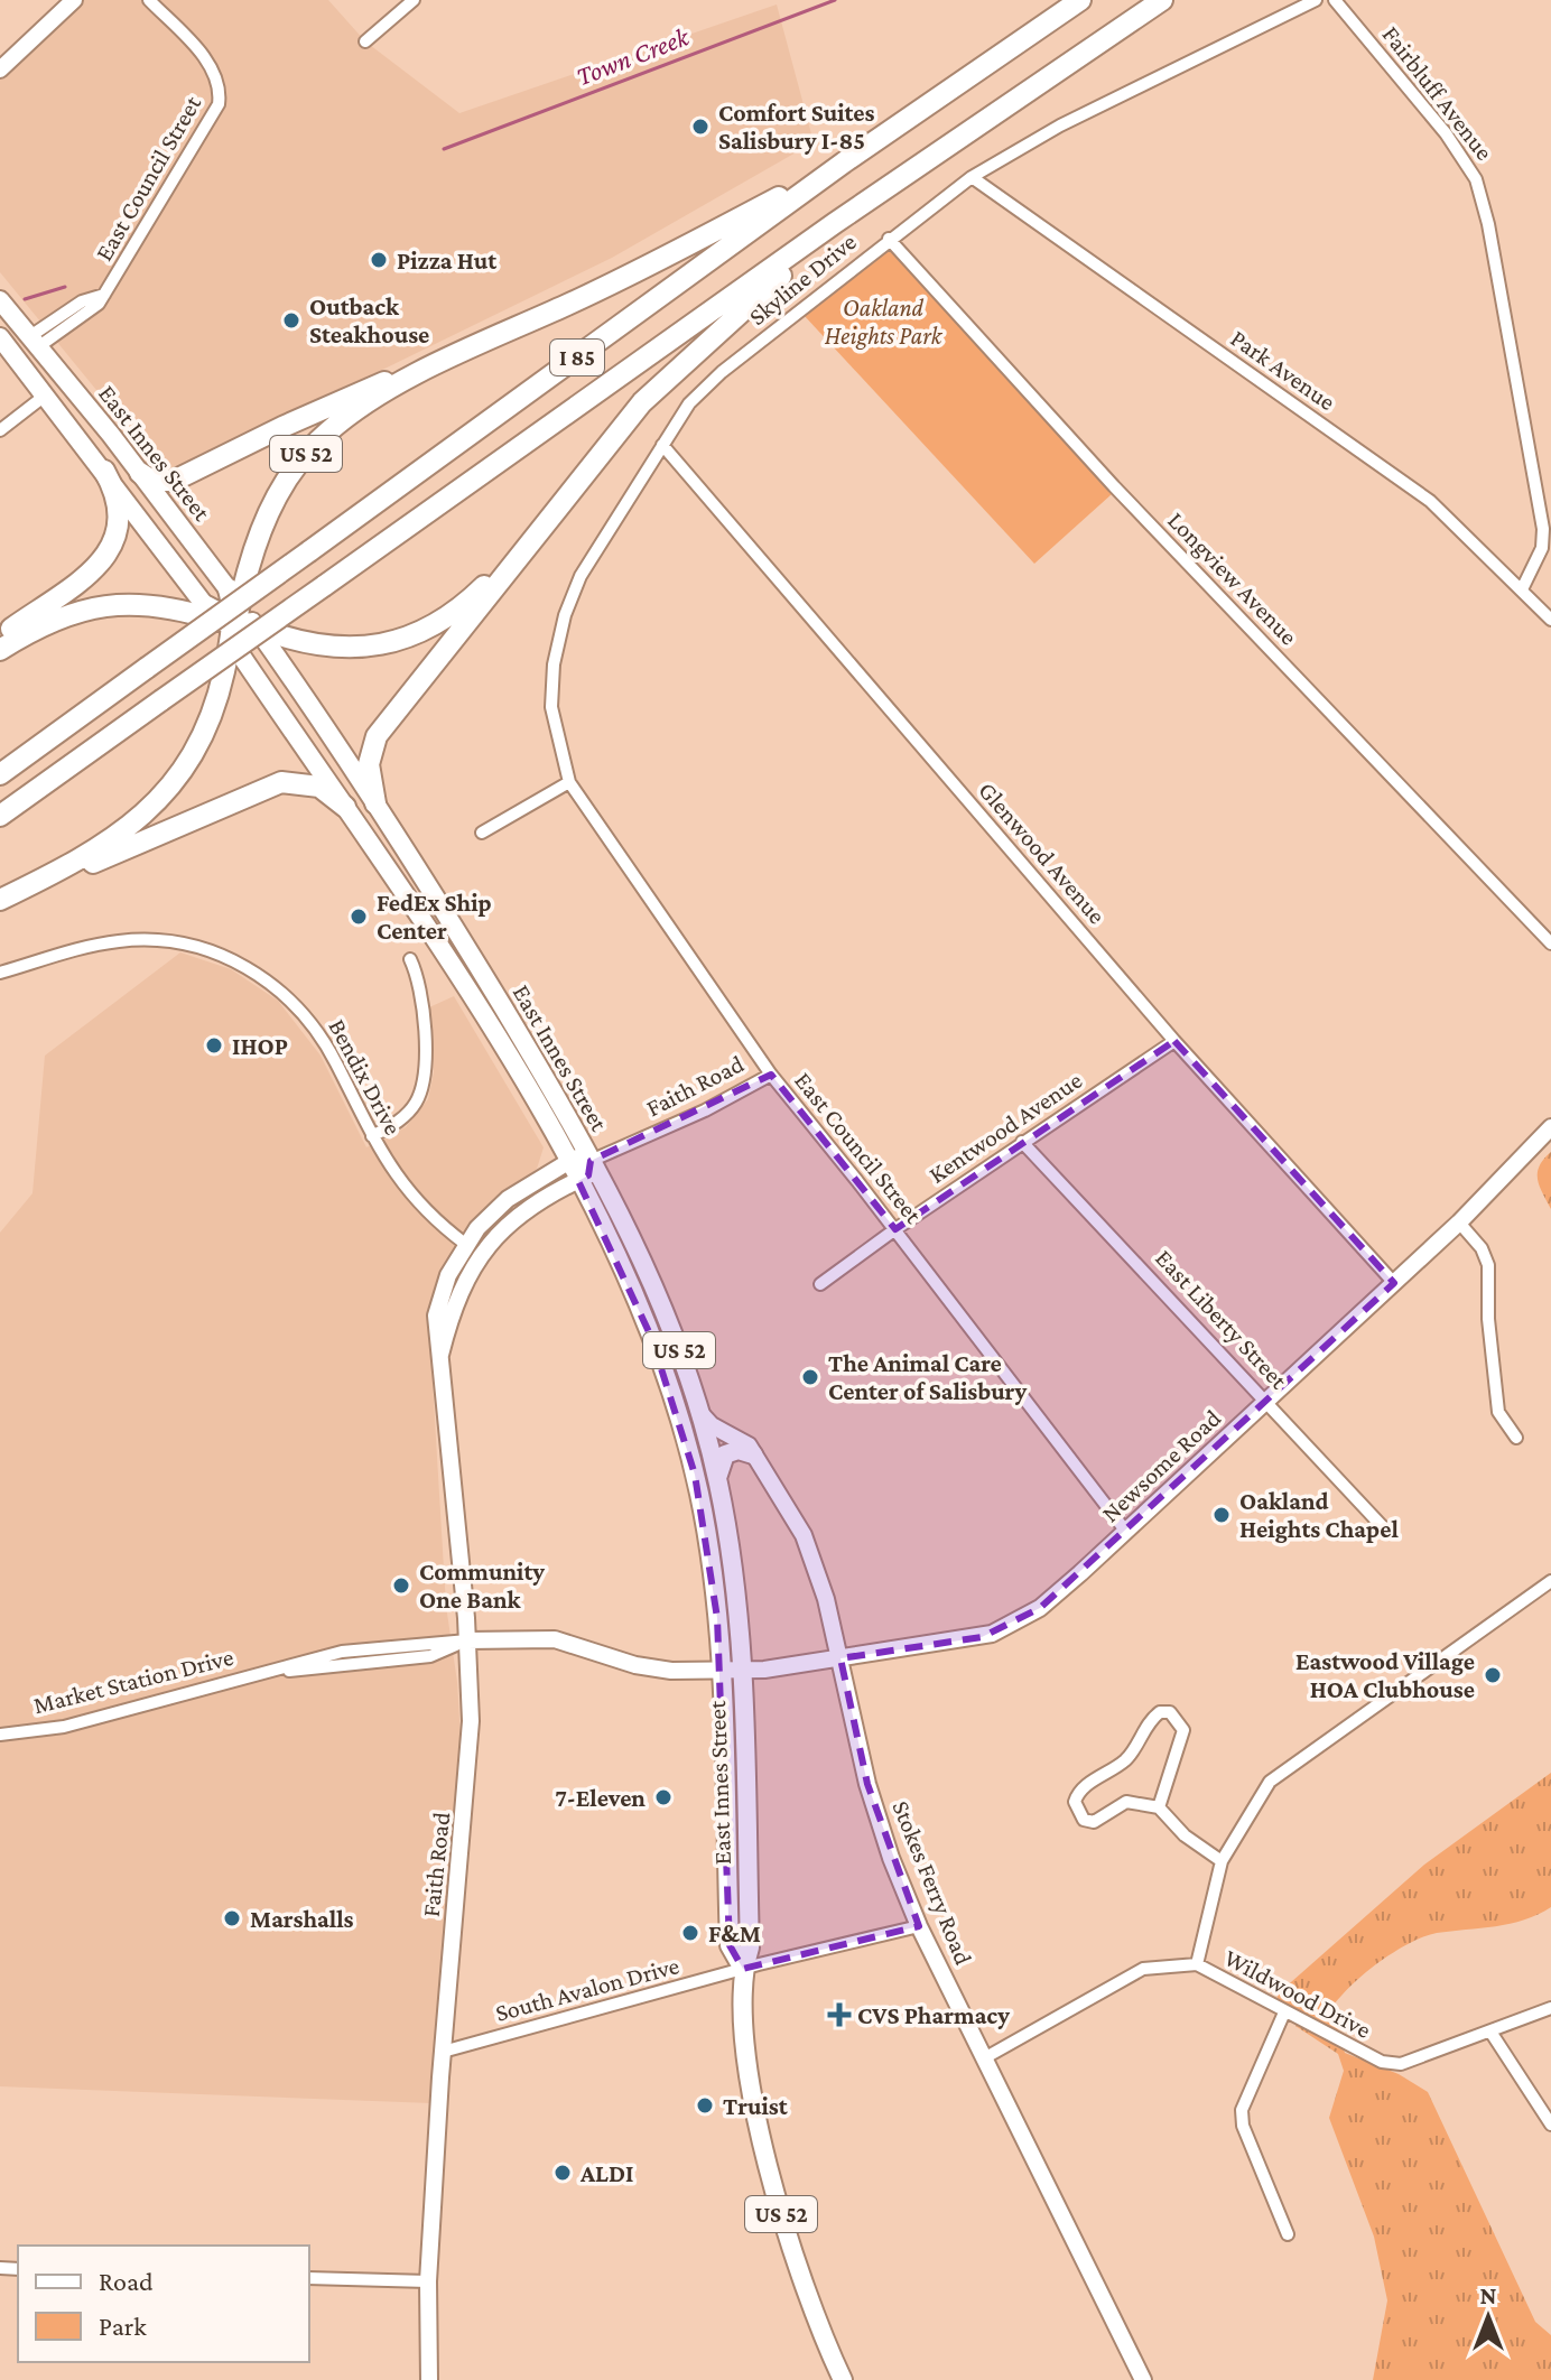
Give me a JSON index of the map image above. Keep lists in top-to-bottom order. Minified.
{"streets":{"highway":["I 85","US 52"],"main road":["East Innes Street"],"street":["Fairbluff Avenue","East Council Street","Skyline Drive","Park Avenue","Longview Avenue","Glenwood Avenue","Bendix Drive","Faith Road","Kentwood Avenue","East Liberty Street","Newsome Road","Market Station Drive","Stokes Ferry Road","South Avalon Drive","Wildwood Drive"]},"crossings":[["Fairbluff Avenue","Park Avenue"],["East Council Street","Skyline Drive"],["East Council Street","East Innes Street"],["East Council Street","Faith Road"],["East Council Street","Kentwood Avenue"],["East Council Street","Newsome Road"],["Skyline Drive","Park Avenue"],["Skyline Drive","Longview Avenue"],["Skyline Drive","Glenwood Avenue"],["I 85","US 52"],["East Innes Street","US 52"],["East Innes Street","Faith Road"],["East Innes Street","Newsome Road"],["East Innes Street","Market Station Drive"],["East Innes Street","Stokes Ferry Road"],["East Innes Street","South Avalon Drive"],["Glenwood Avenue","Kentwood Avenue"],["Glenwood Avenue","Newsome Road"],["Bendix Drive","Faith Road"],["Faith Road","Market Station Drive"],["Faith Road","South Avalon Drive"],["Kentwood Avenue","East Liberty Street"],["East Liberty Street","Newsome Road"],["Newsome Road","Market Station Drive"],["Newsome Road","Stokes Ferry Road"],["Stokes Ferry Road","South Avalon Drive"],["Stokes Ferry Road","Wildwood Drive"]],"water":["Town Creek"],"parks":["Oakland Heights Park"],"places":{"other":["Comfort Suites Salisbury I-85","Pizza Hut","Outback Steakhouse","FedEx Ship Center","IHOP","The Animal Care Center of Salisbury","Oakland Heights Chapel","Community One Bank","Eastwood Village HOA Clubhouse","7-Eleven","Marshalls","F&M","Truist","ALDI"],"health":["CVS Pharmacy"]},"legend":["Road","Park"],"north":"top"}
